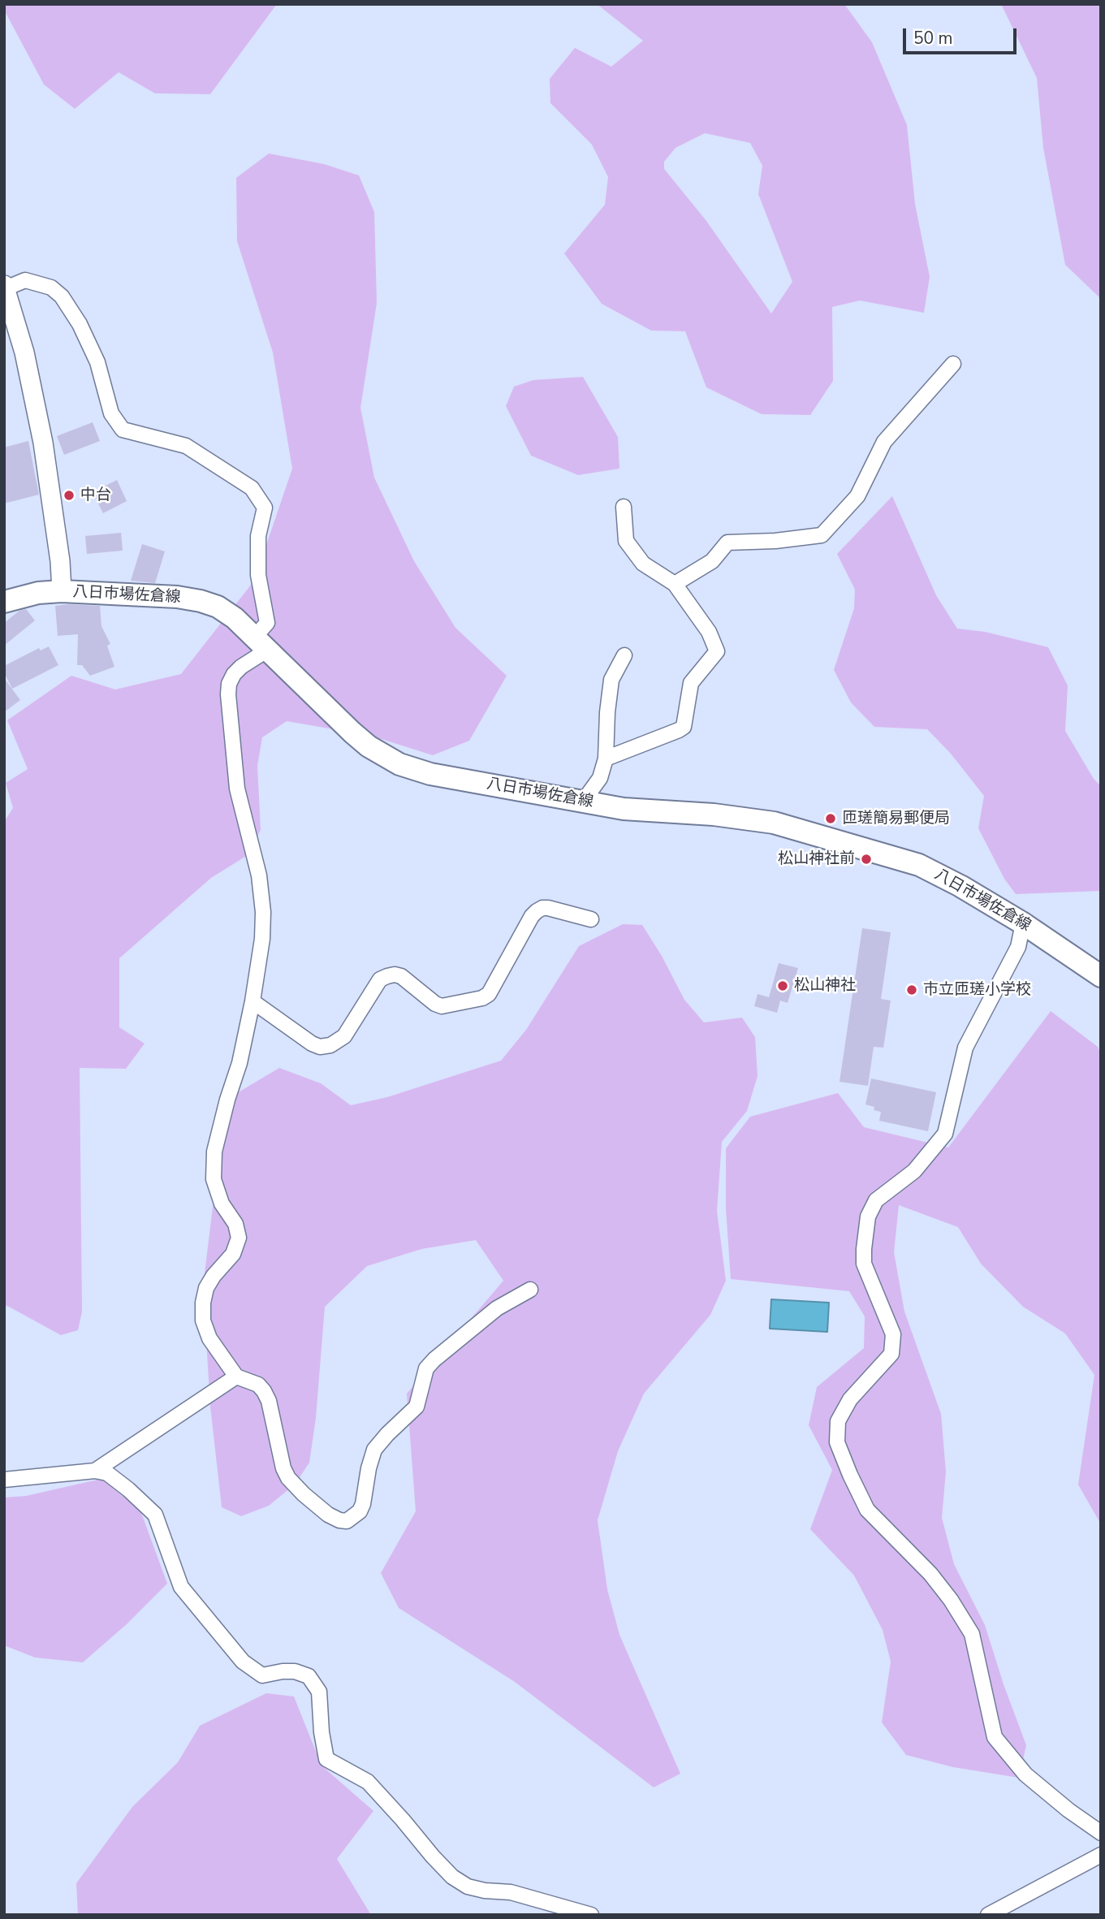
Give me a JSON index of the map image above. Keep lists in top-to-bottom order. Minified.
{"streets":{"main road":["八日市場佐倉線"]},"places":["中台","匝瑳簡易郵便局","松山神社前","松山神社","市立匝瑳小学校"],"scale_bar":"50 m"}
